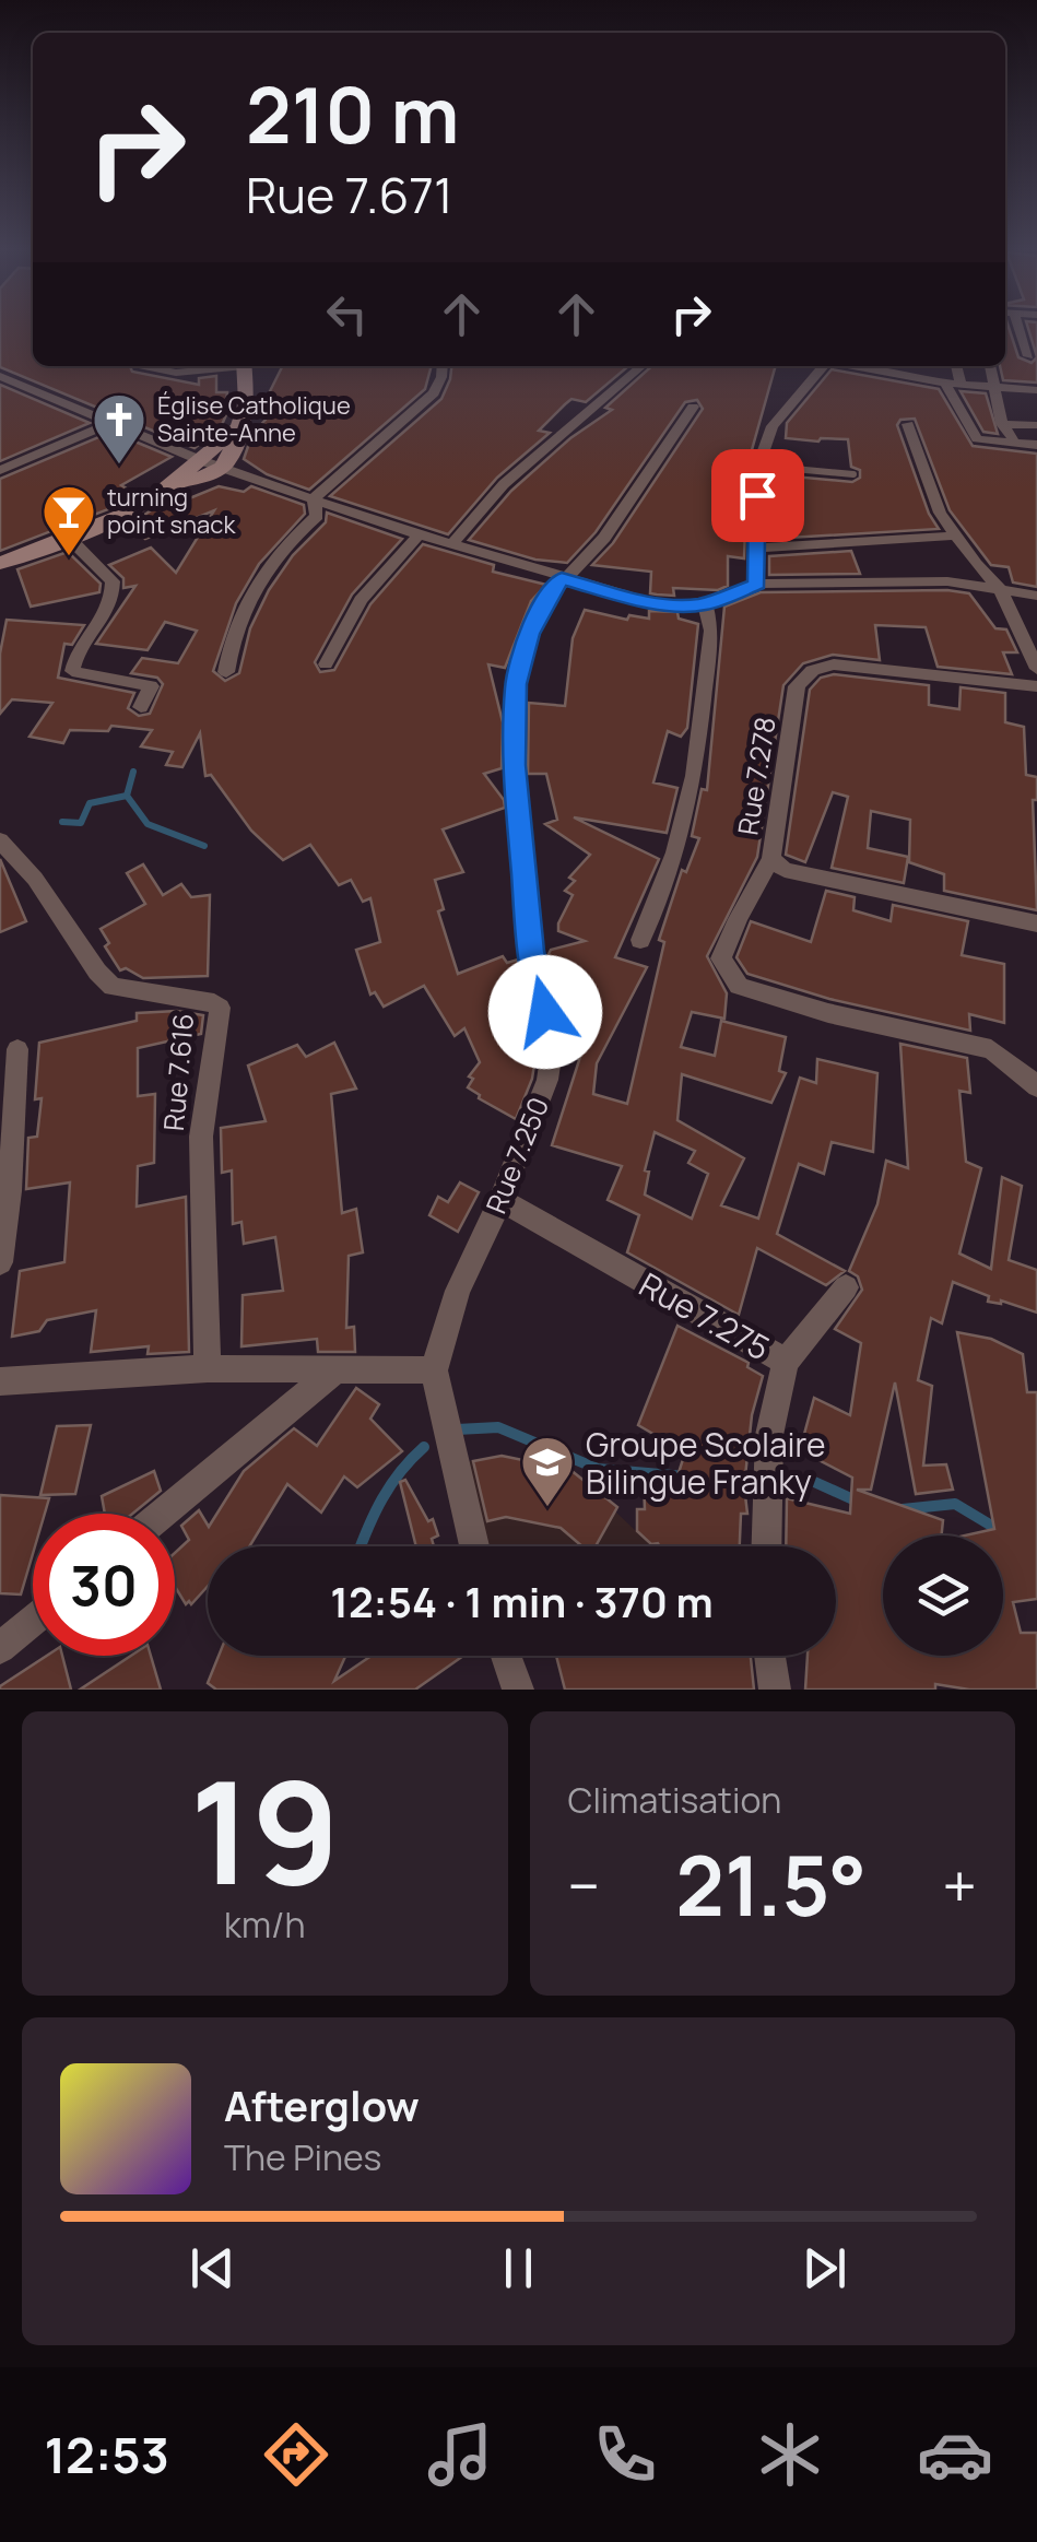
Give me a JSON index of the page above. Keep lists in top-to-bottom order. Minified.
{"streets":{"street":["Rue 7.278","Rue 7.616","Rue 7.250","Rue 7.275"]},"crossings":[["Rue 7.250","Rue 7.275"]],"places":{"church":["Église Catholique Sainte-Anne"],"bar":["turning point snack"],"school or university":["Groupe Scolaire Bilingue Franky"]},"page":{"turn":["210 m","Rue 7.671"],"limit":"30","trip":"12:54 · 1 min · 370 m","tile":[["19","km/h"],"Climatisation"],"heat":["−","21.5°","+"],"song":["Afterglow","The Pines"],"tabs":"12:53"}}
